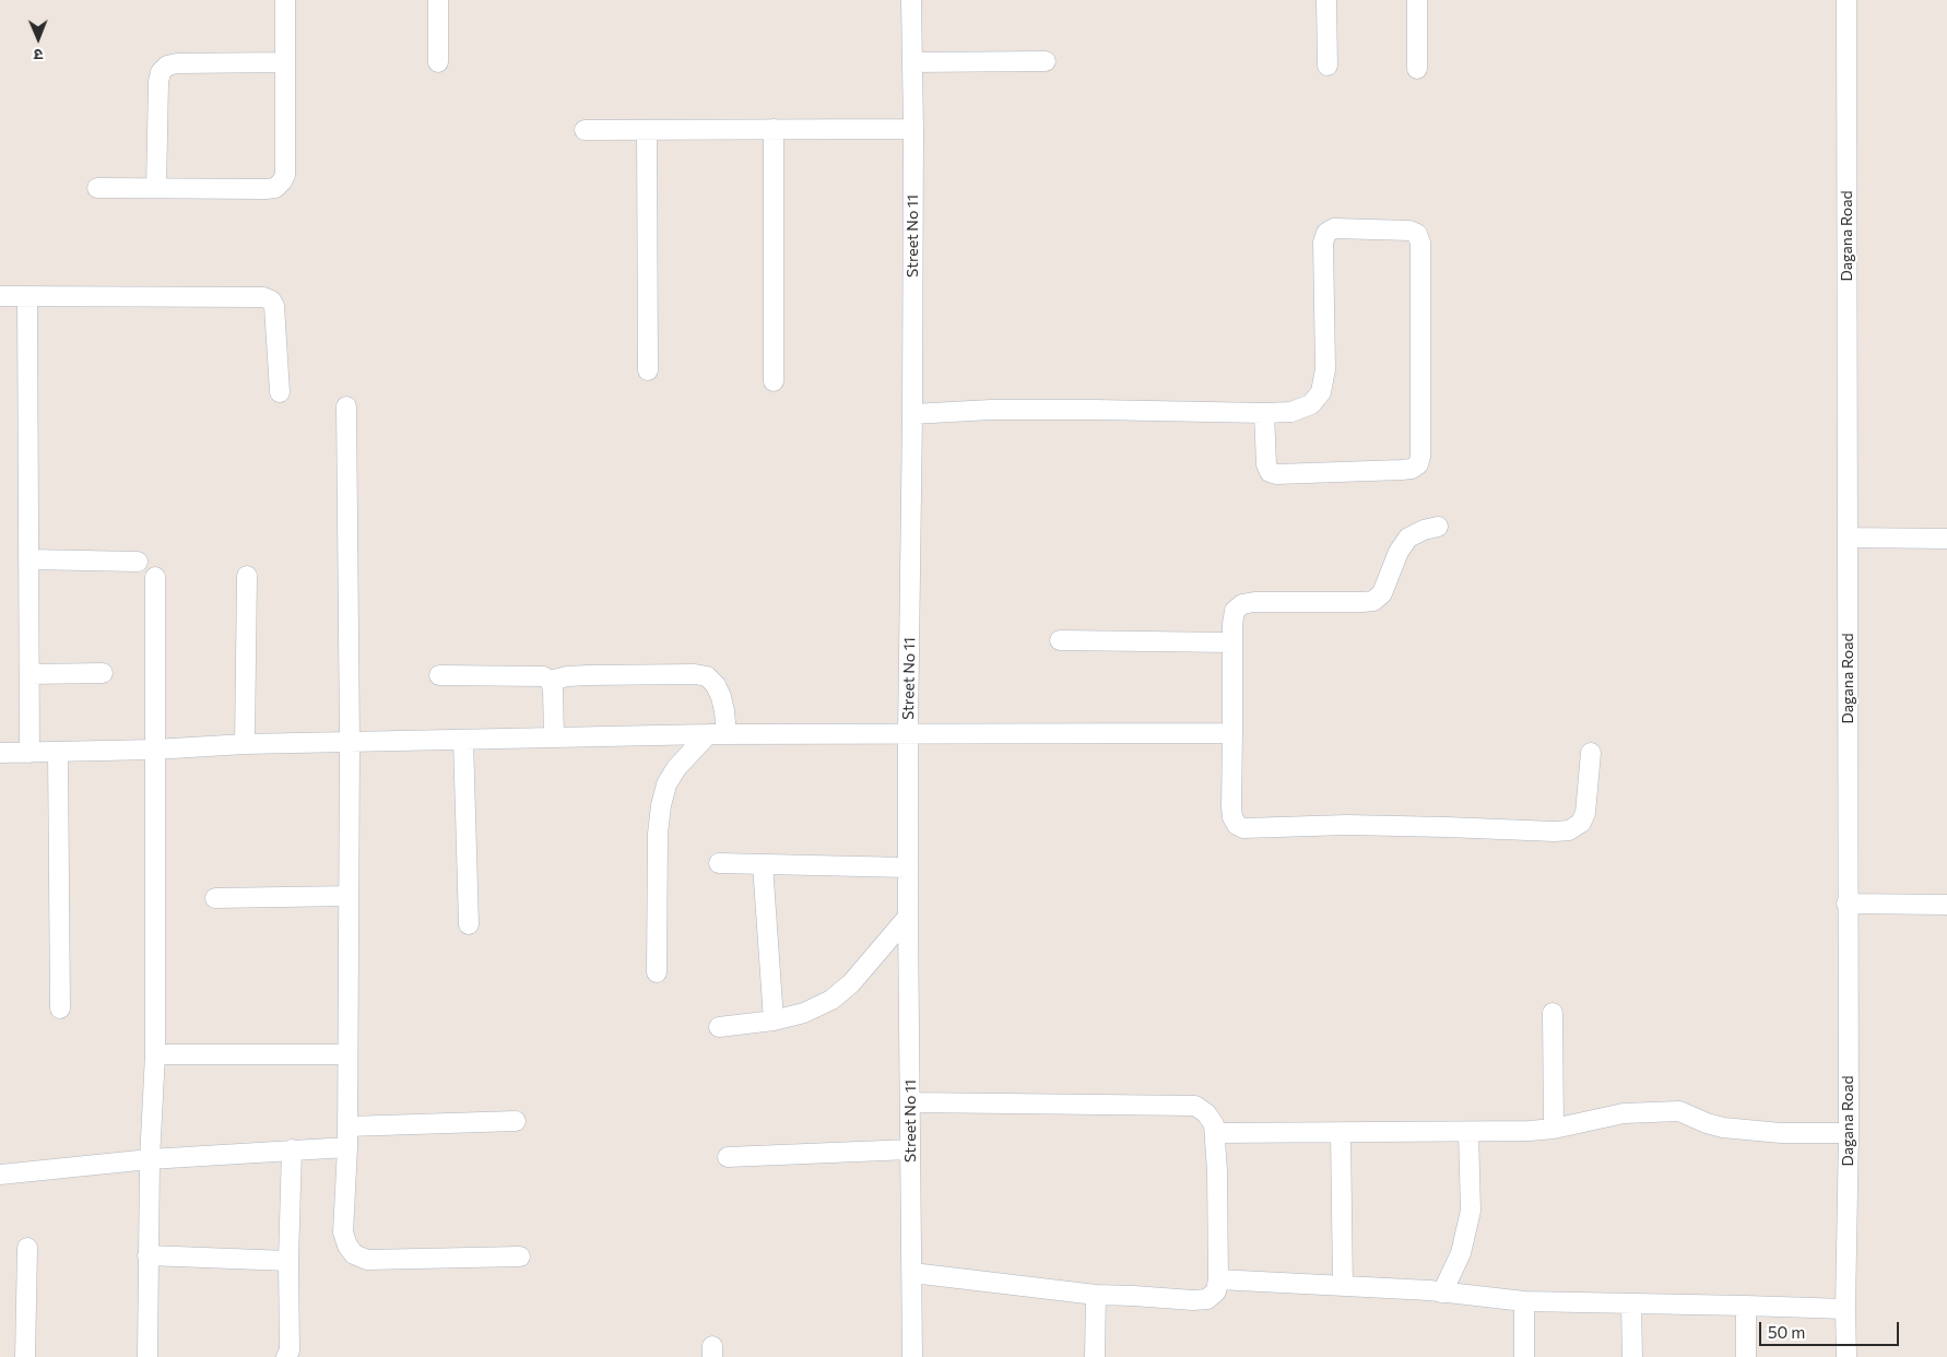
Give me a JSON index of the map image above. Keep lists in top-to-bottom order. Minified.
{"streets":{"street":["Street No 11","Dagana Road"]},"scale_bar":"50 m","north":"bottom"}
